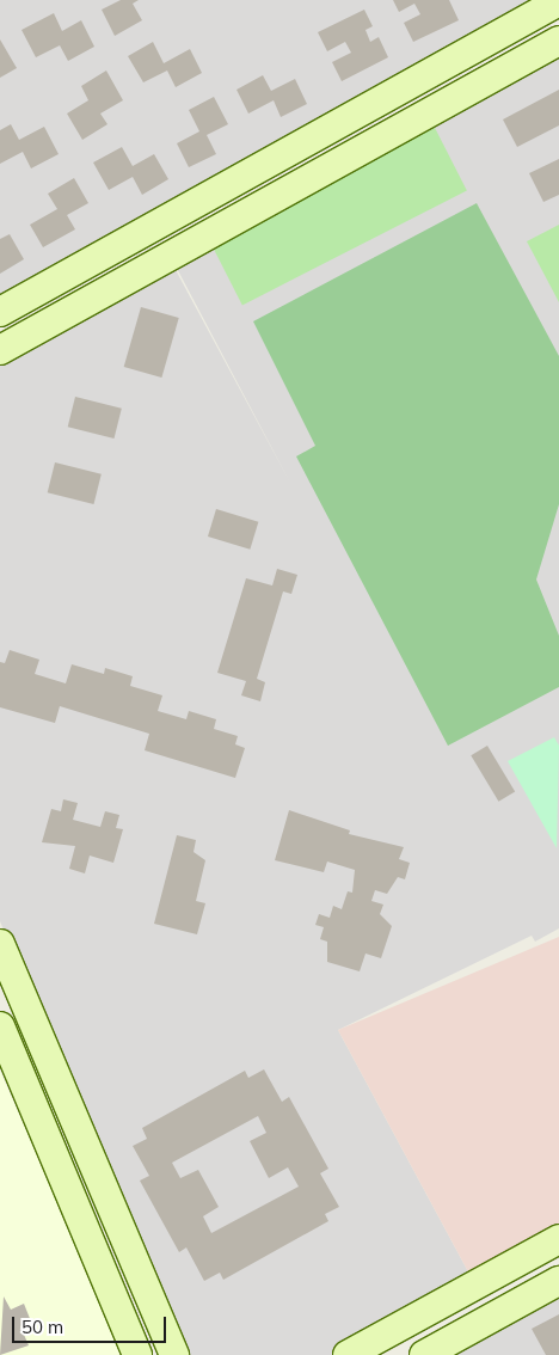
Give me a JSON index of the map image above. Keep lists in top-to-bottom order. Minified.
{"scale_bar":"50 m"}
